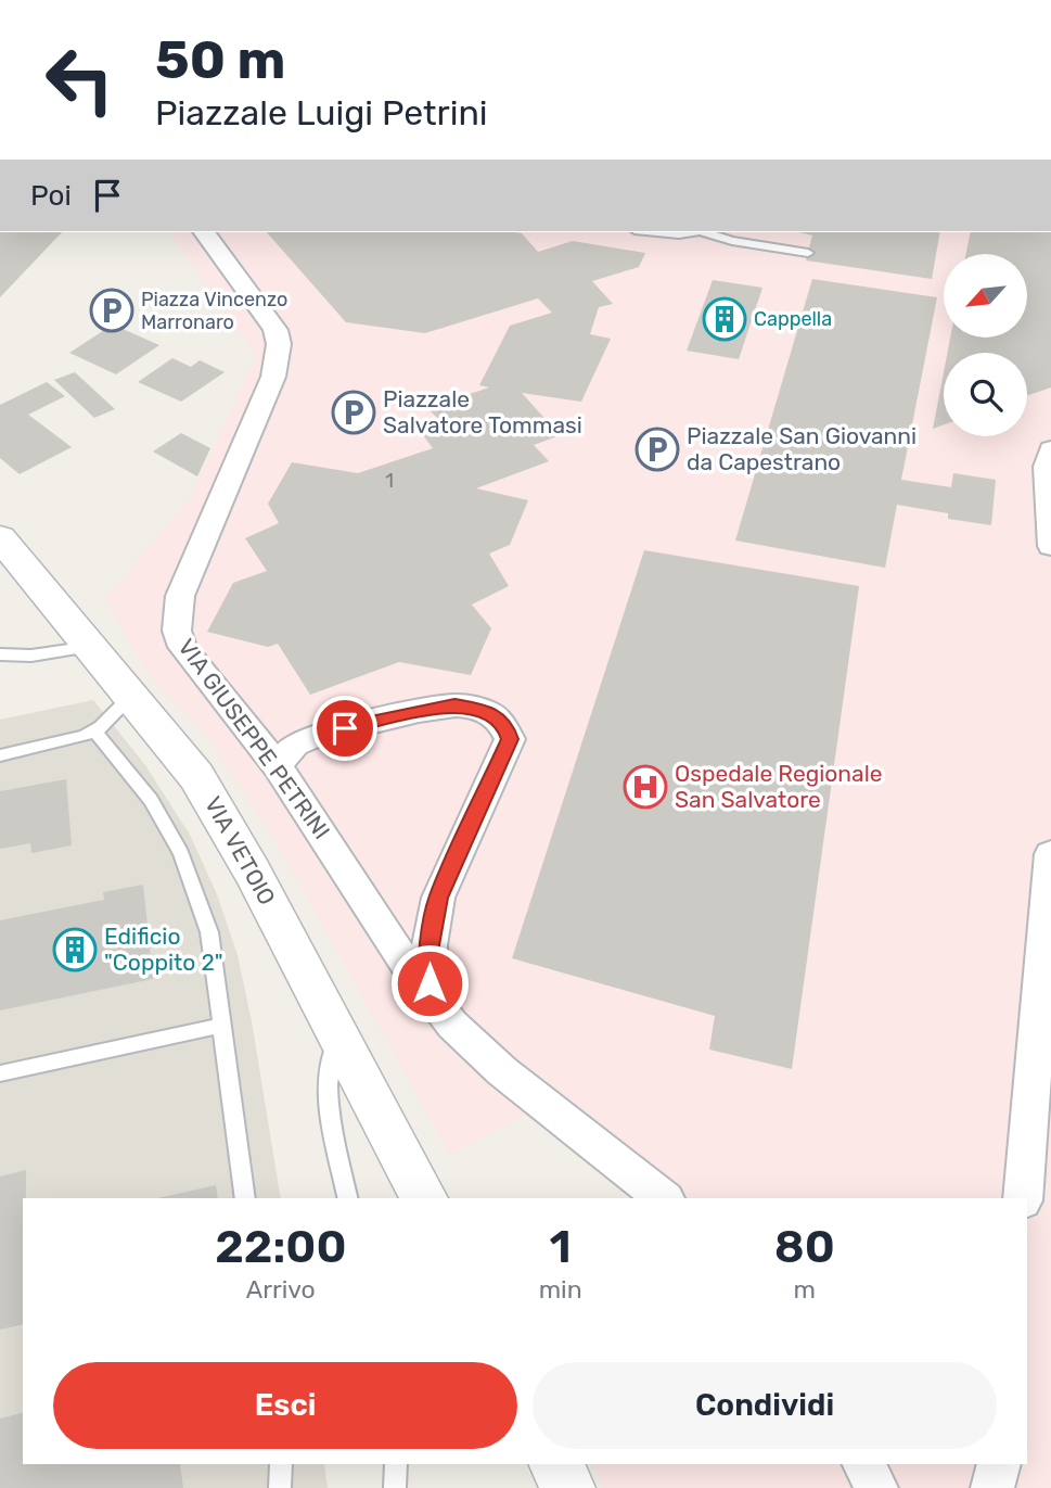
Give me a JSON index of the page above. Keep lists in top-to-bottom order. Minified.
{"streets":{"street":["VIA GIUSEPPE PETRINI","VIA VETOIO"]},"places":{"parking":["Piazza Vincenzo Marronaro","Piazzale Salvatore Tommasi","Piazzale San Giovanni da Capestrano"],"building":["Cappella","Edificio \"Coppito 2\""],"hospital":["Ospedale Regionale San Salvatore"]},"house_numbers":["1"],"north":"bottom left","page":{"turn":["50 m","Piazzale Luigi Petrini"],"then":"Poi","eta":["22:00","Arrivo","1","min","80","m"],"buttons":["Esci","Condividi"]}}
